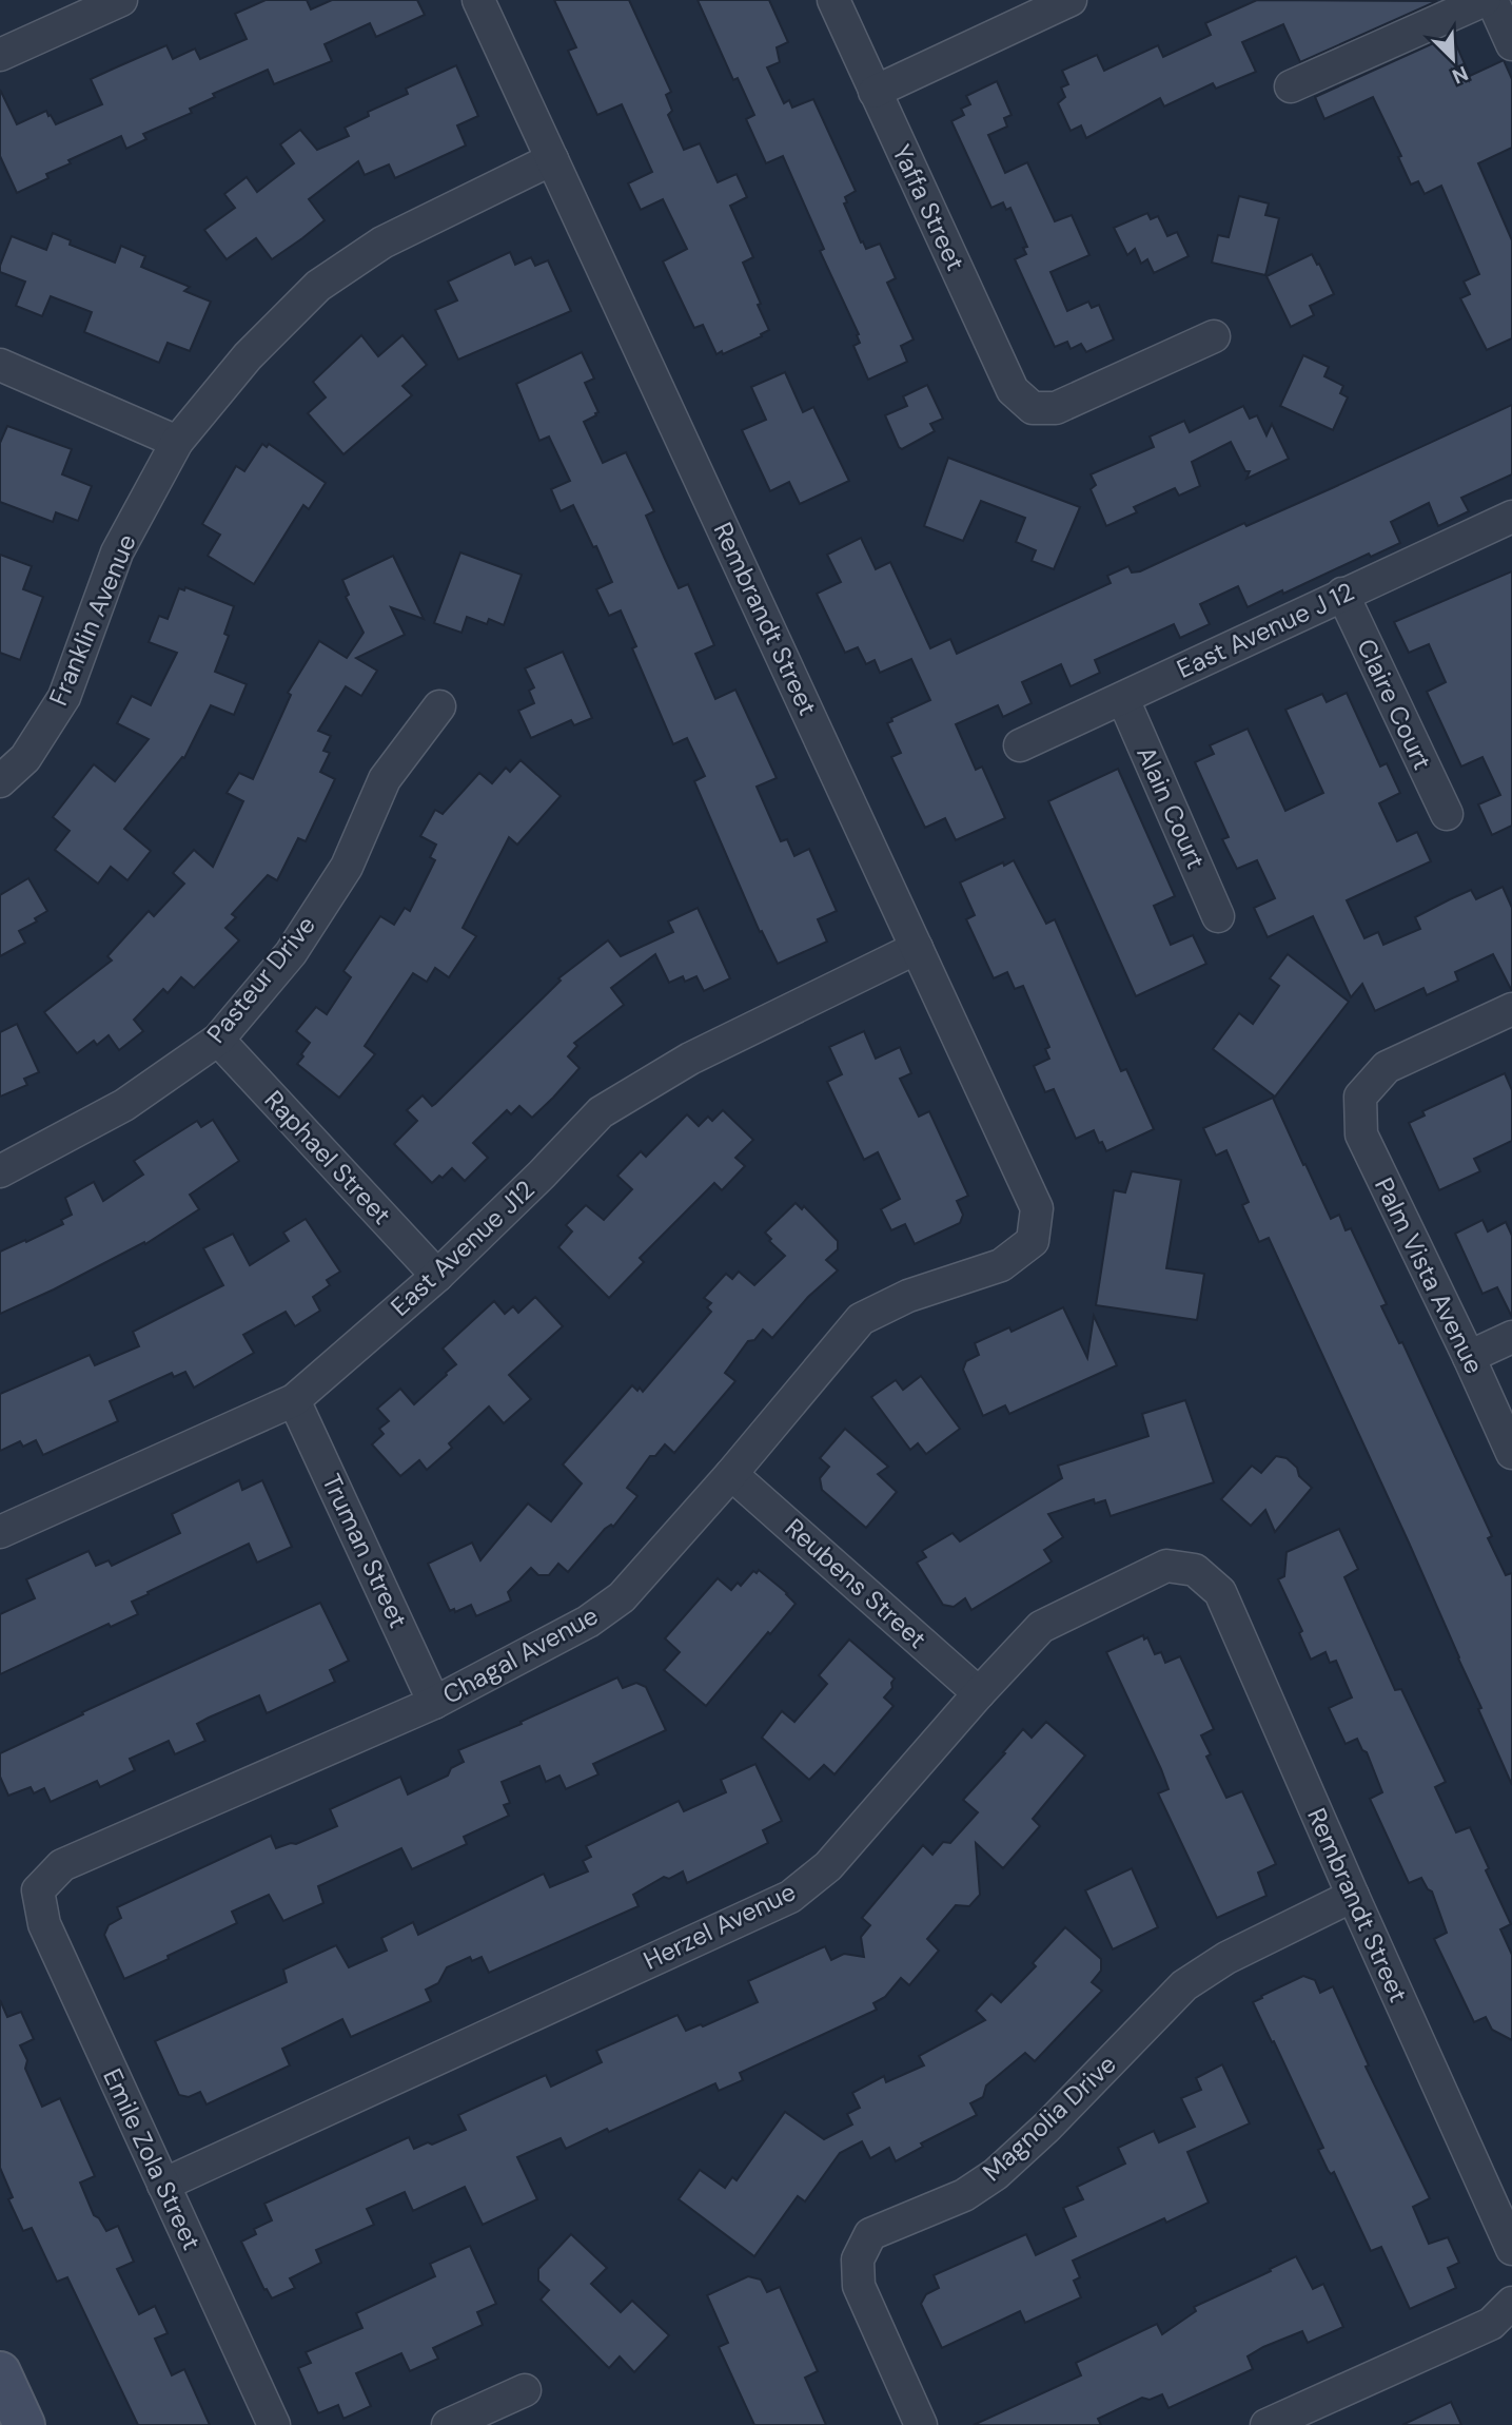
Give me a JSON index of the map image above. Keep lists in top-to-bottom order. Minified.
{"streets":{"street":["Yaffa Street","Rembrandt Street","Franklin Avenue","East Avenue J 12","Claire Court","Alain Court","Pasteur Drive","Raphael Street","East Avenue J12","Palm Vista Avenue","Truman Street","Reubens Street","Chagal Avenue","Herzel Avenue","Magnolia Drive","Emile Zola Street"]},"crossings":[["Rembrandt Street","Franklin Avenue"],["Rembrandt Street","East Avenue J12"],["Rembrandt Street","Chagal Avenue"],["Rembrandt Street","Herzel Avenue"],["Rembrandt Street","Magnolia Drive"],["East Avenue J 12","Claire Court"],["East Avenue J 12","Alain Court"],["Pasteur Drive","Raphael Street"],["Raphael Street","East Avenue J12"],["East Avenue J12","Truman Street"],["Truman Street","Chagal Avenue"],["Reubens Street","Chagal Avenue"],["Reubens Street","Herzel Avenue"],["Chagal Avenue","Emile Zola Street"],["Herzel Avenue","Emile Zola Street"]],"north":"bottom right"}
